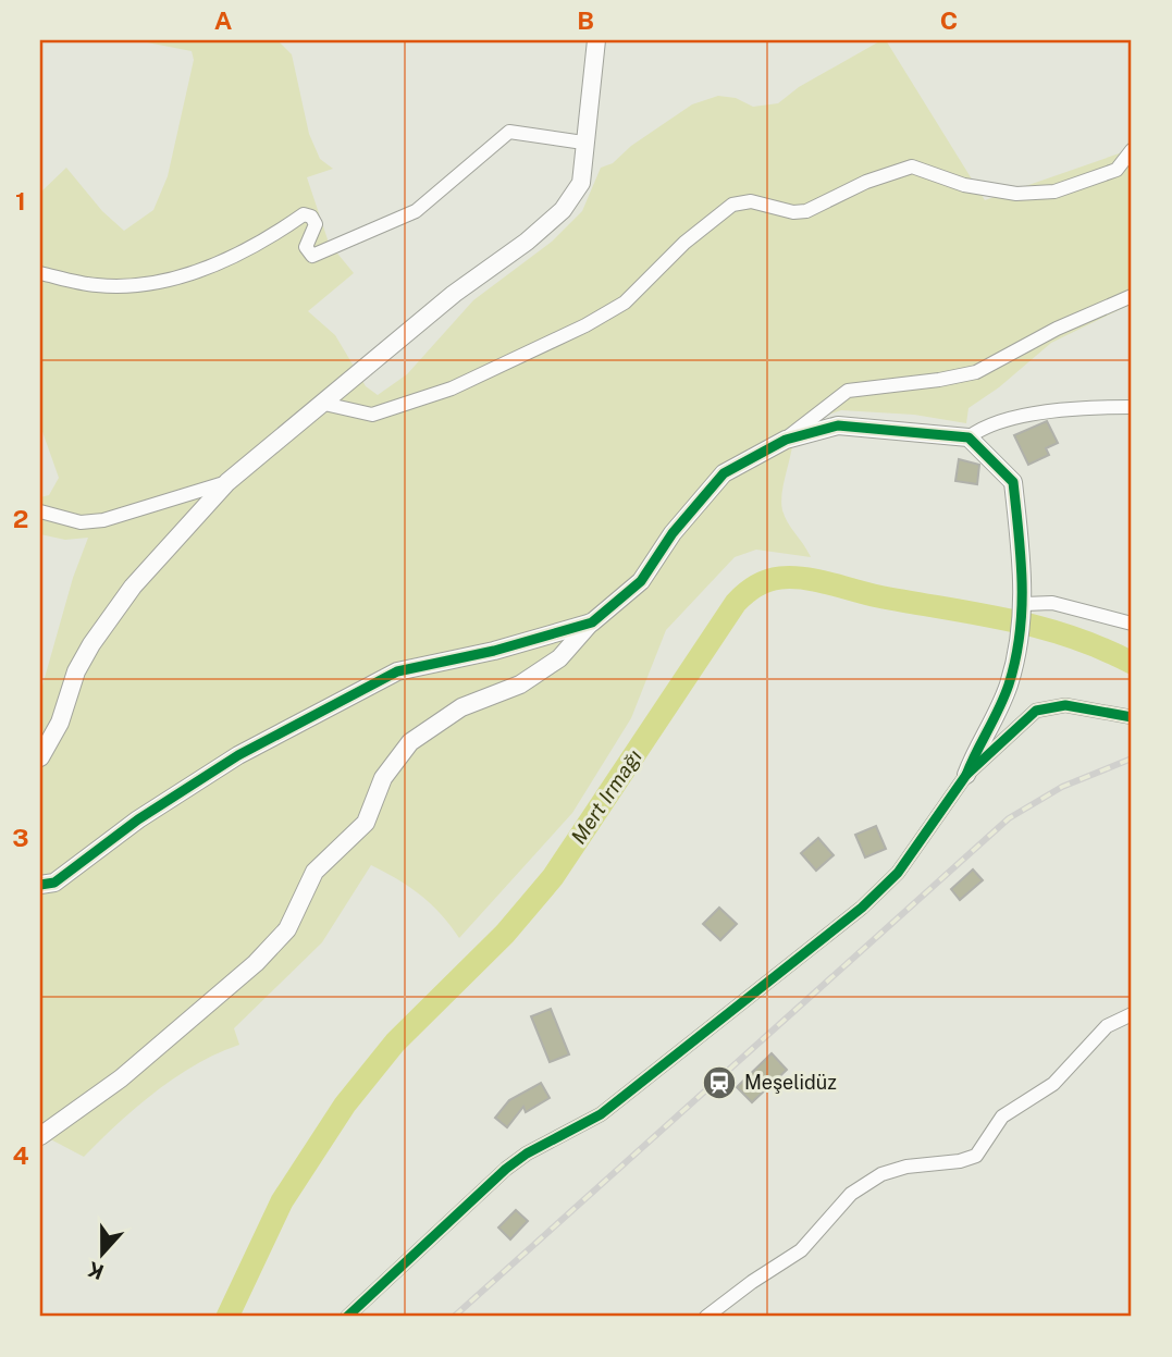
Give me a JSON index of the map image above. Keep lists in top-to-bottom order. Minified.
{"water":["Mert Irmağı"],"places":{"station":["Meşelidüz"]},"north":"bottom","grid":{"columns":["A","B","C"],"rows":["1","2","3","4"]}}
